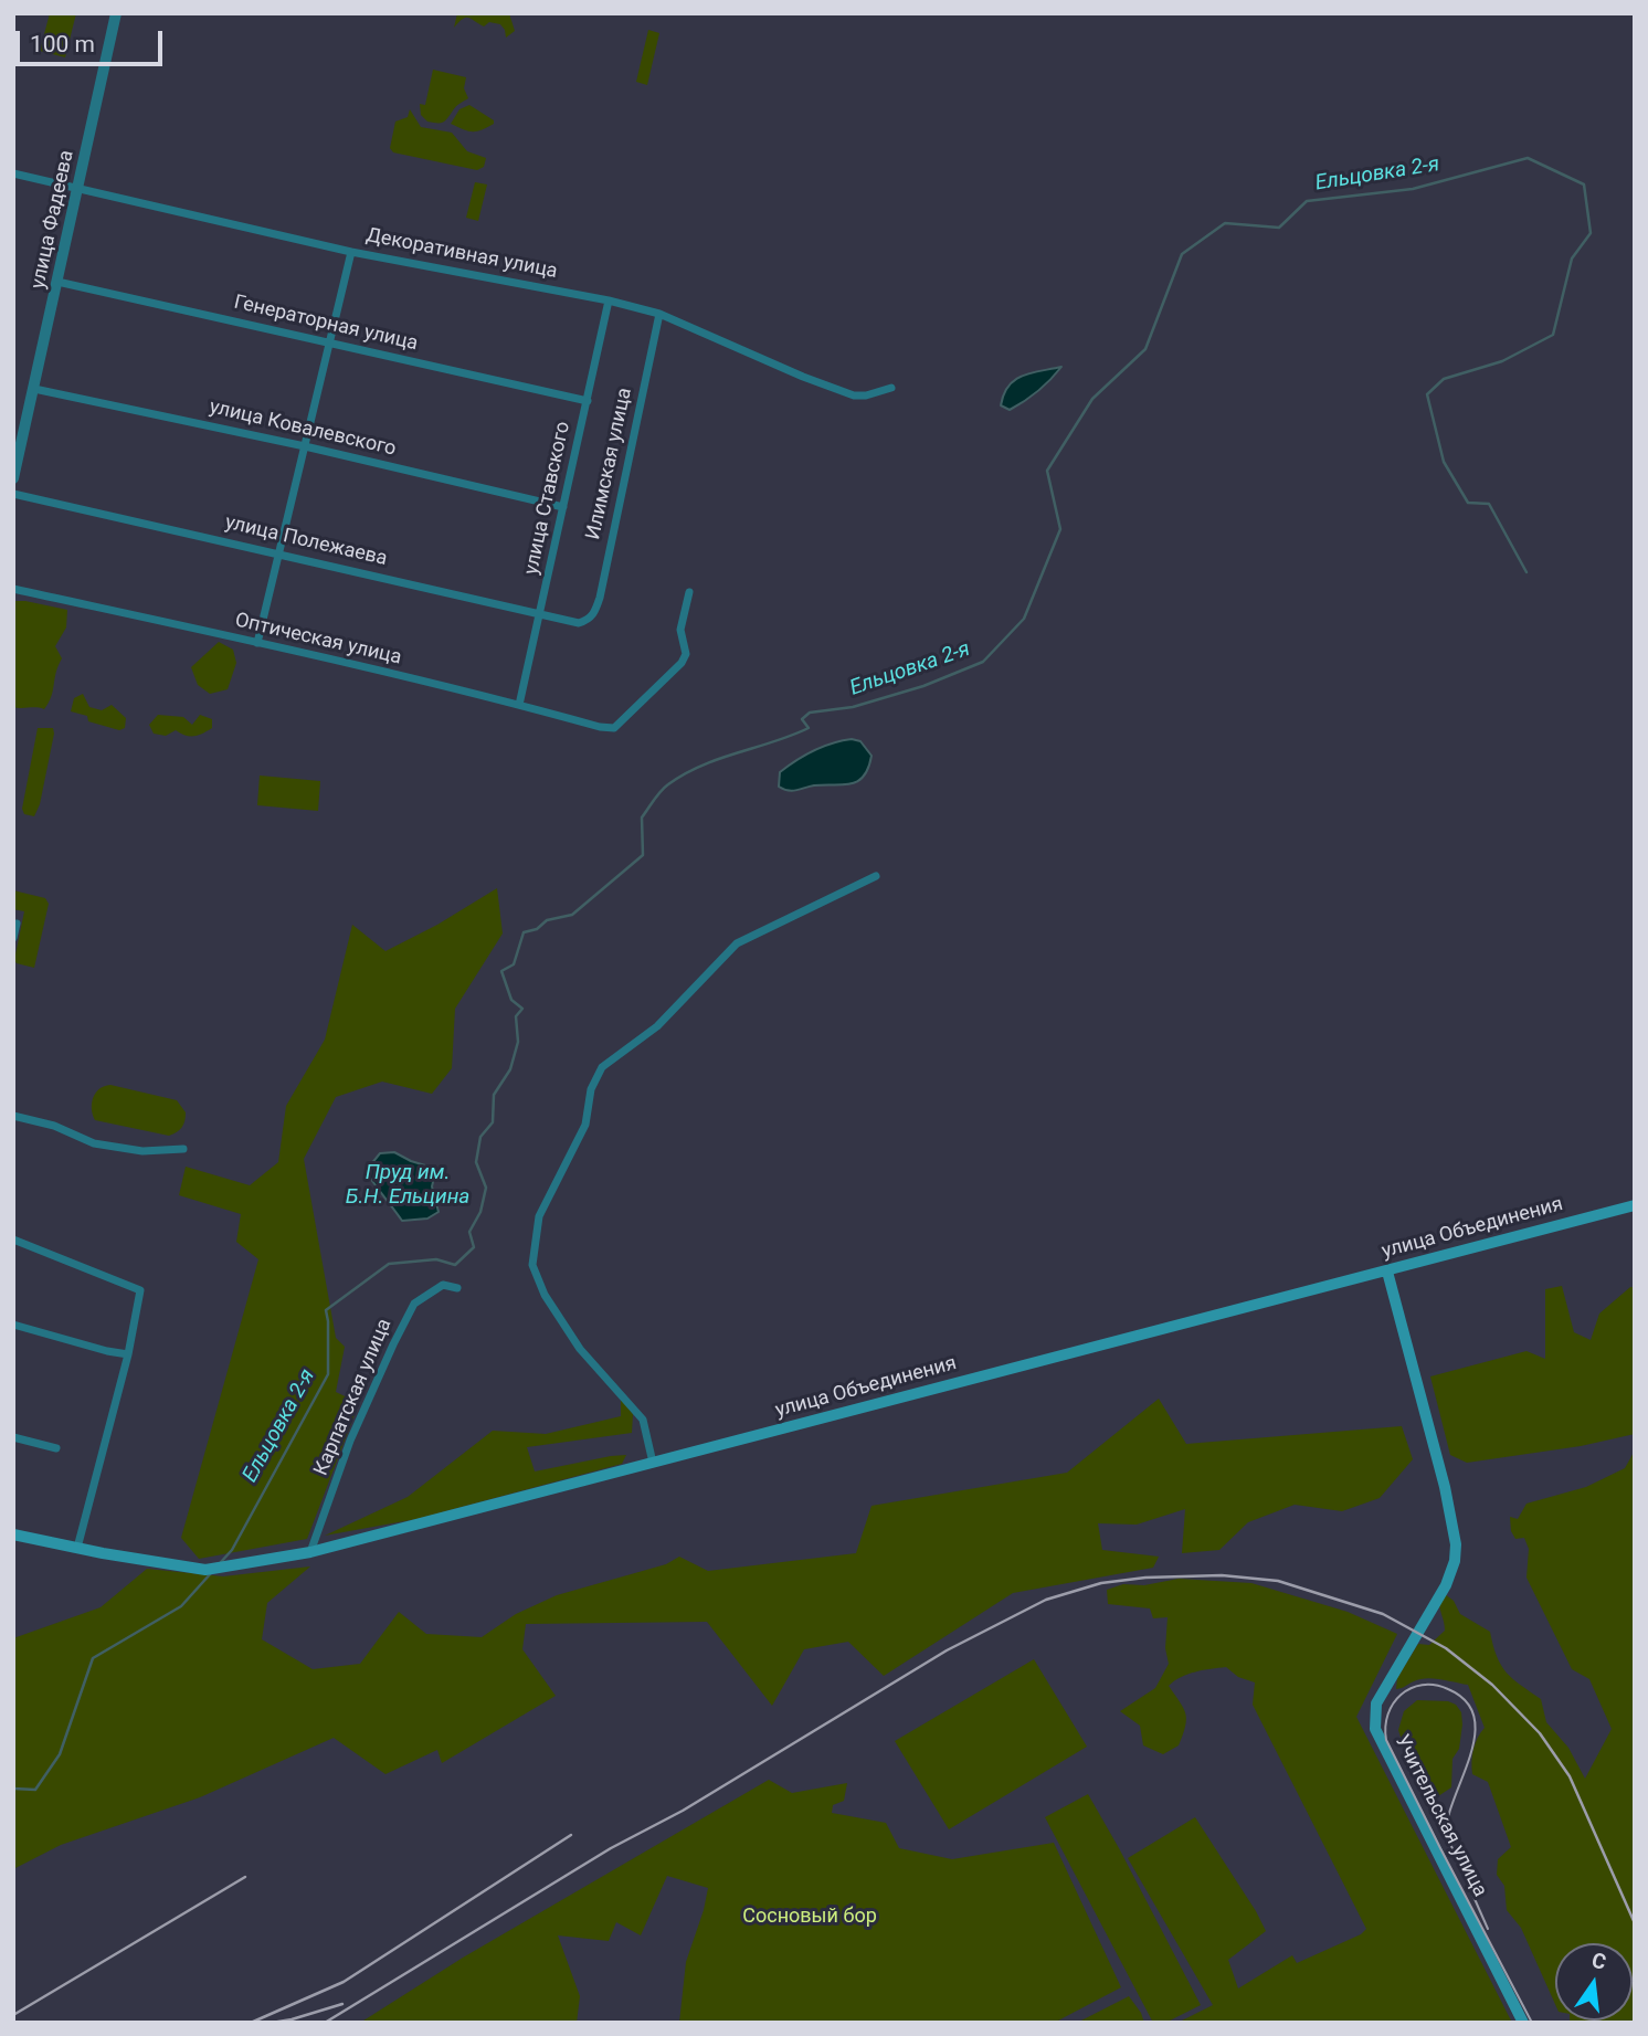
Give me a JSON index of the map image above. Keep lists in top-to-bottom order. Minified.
{"streets":{"main road":["улица Объединения","Учительская улица"],"street":["улица Фадеева","Декоративная улица","Генераторная улица","улица Ковалевского","Илимская улица","улица Ставского","улица Полежаева","Оптическая улица","Карпатская улица"]},"crossings":[["улица Фадеева","Декоративная улица"],["улица Фадеева","Генераторная улица"],["улица Фадеева","улица Ковалевского"],["Декоративная улица","Илимская улица"],["Декоративная улица","улица Ставского"],["Генераторная улица","улица Ставского"],["улица Ковалевского","улица Ставского"],["Илимская улица","улица Полежаева"],["улица Ставского","улица Полежаева"],["улица Ставского","Оптическая улица"],["улица Объединения","Карпатская улица"],["улица Объединения","Учительская улица"]],"water":["Ельцовка 2-я","Пруд им. Б.Н. Ельцина"],"parks":["Сосновый бор"],"scale_bar":"100 m","north":"top"}
